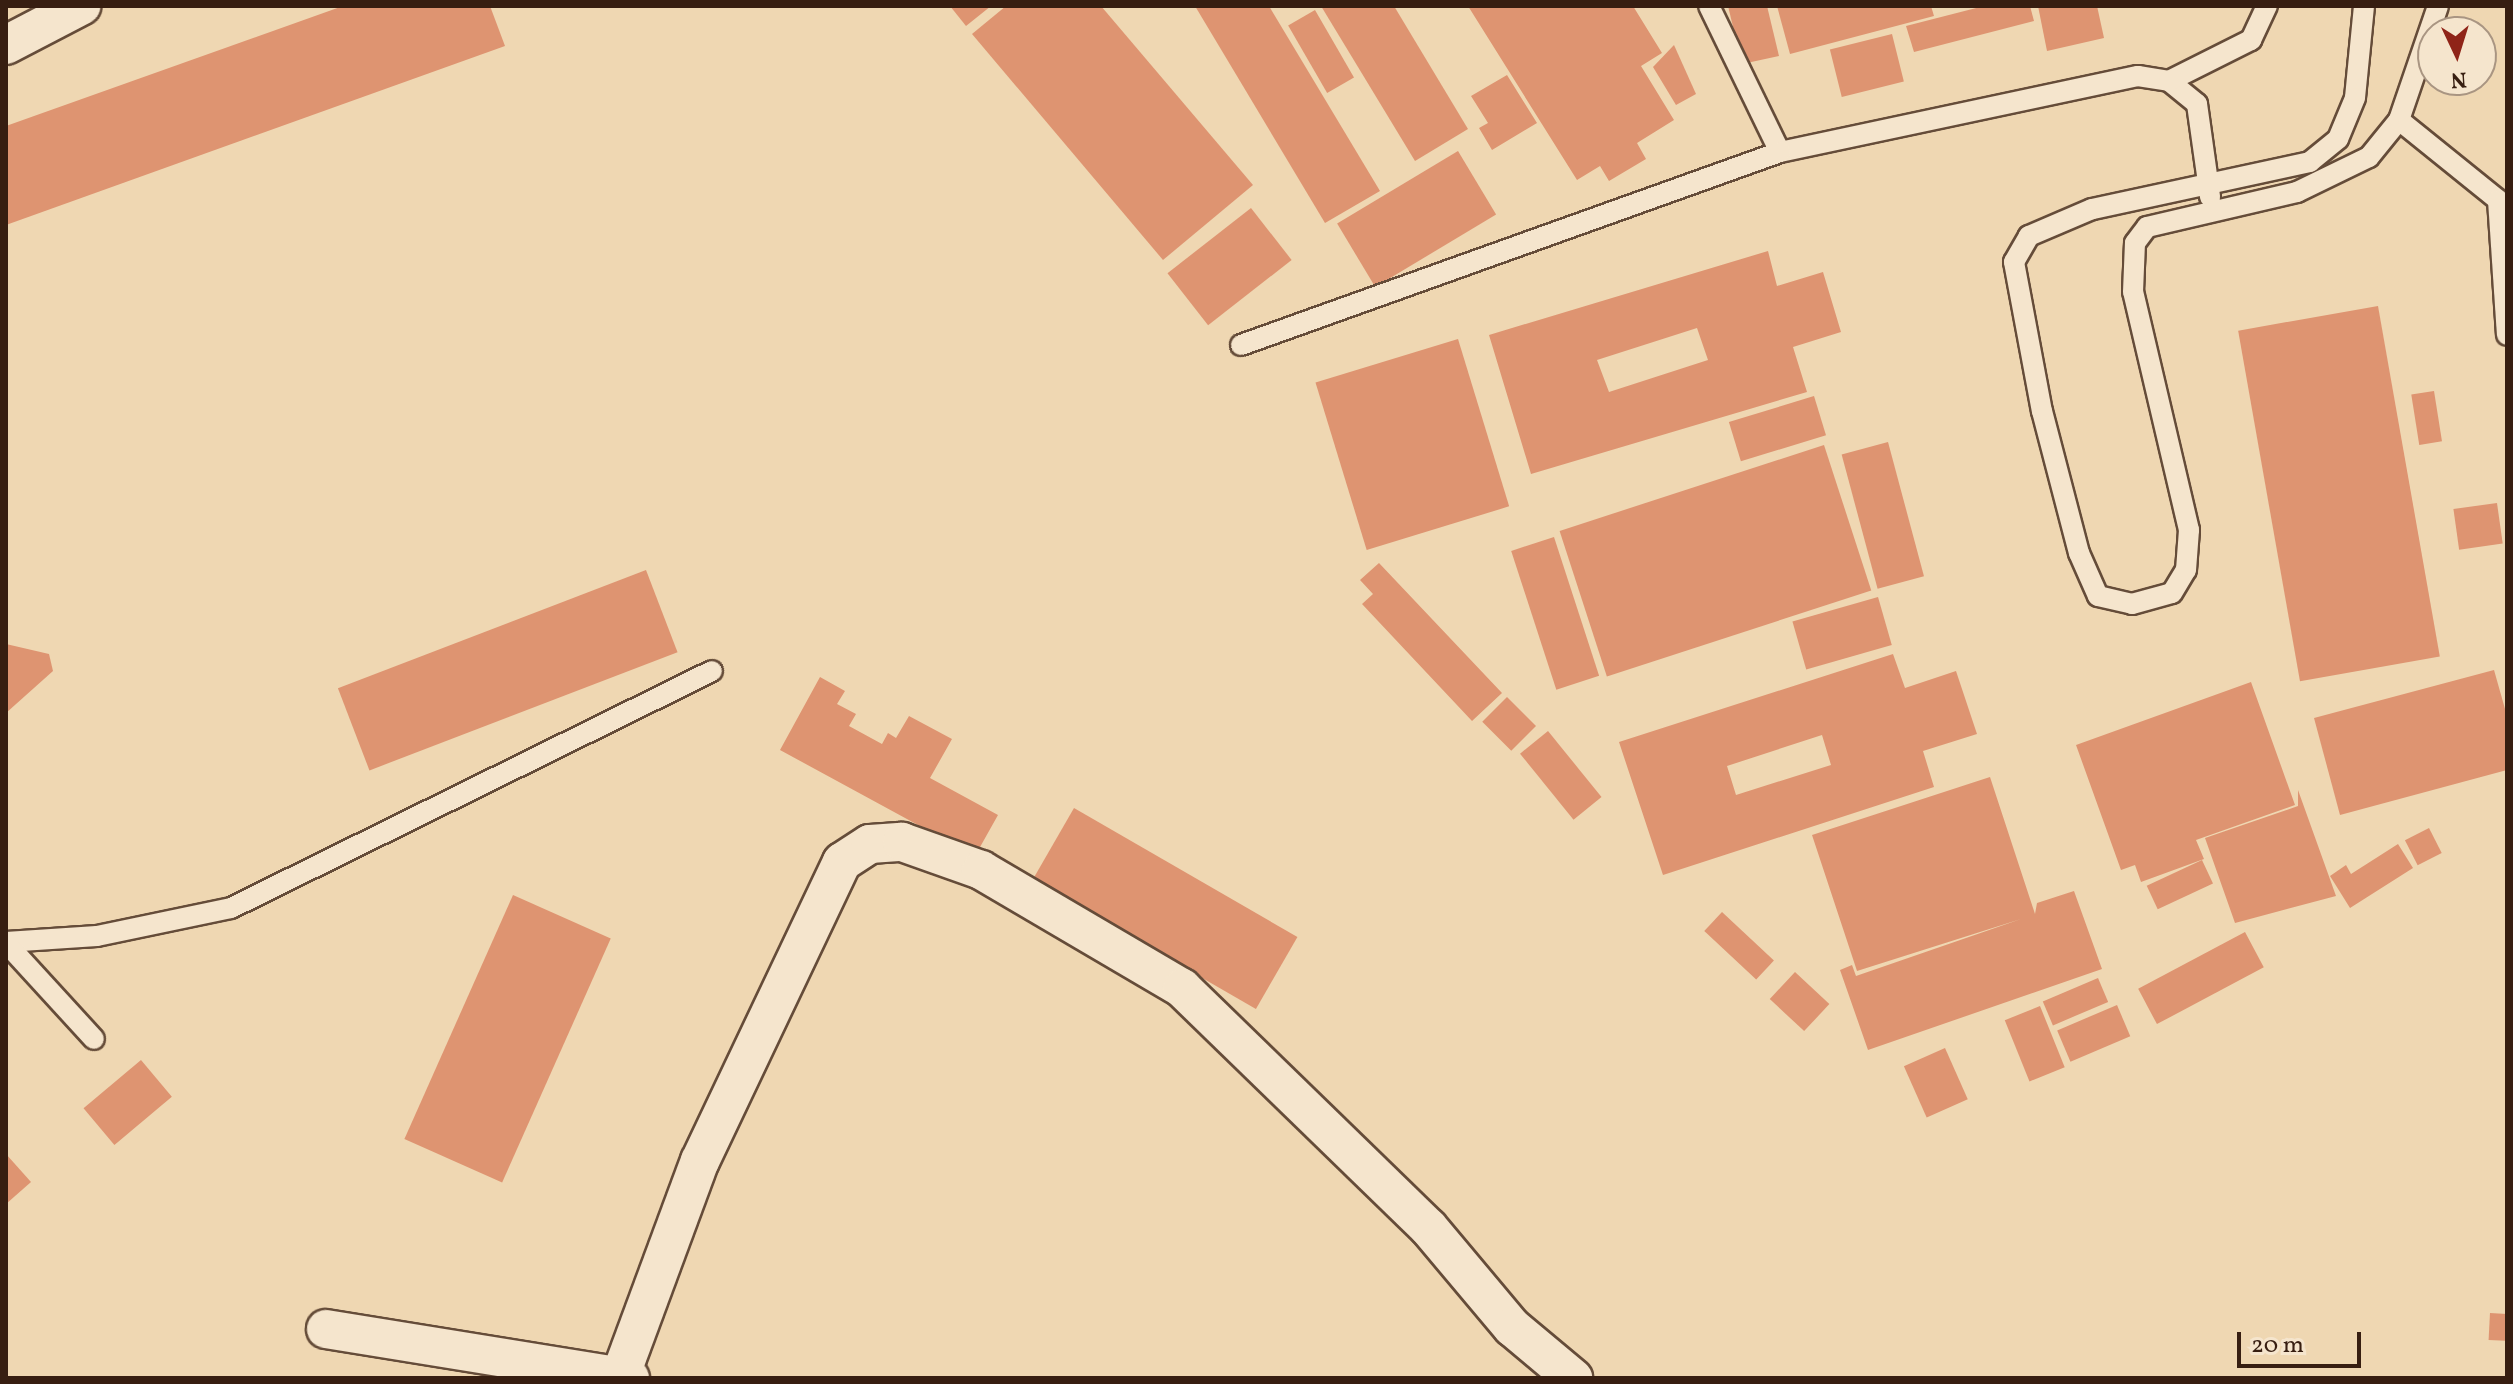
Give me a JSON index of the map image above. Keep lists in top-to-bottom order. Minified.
{"scale_bar":"20 m","north":"bottom"}
